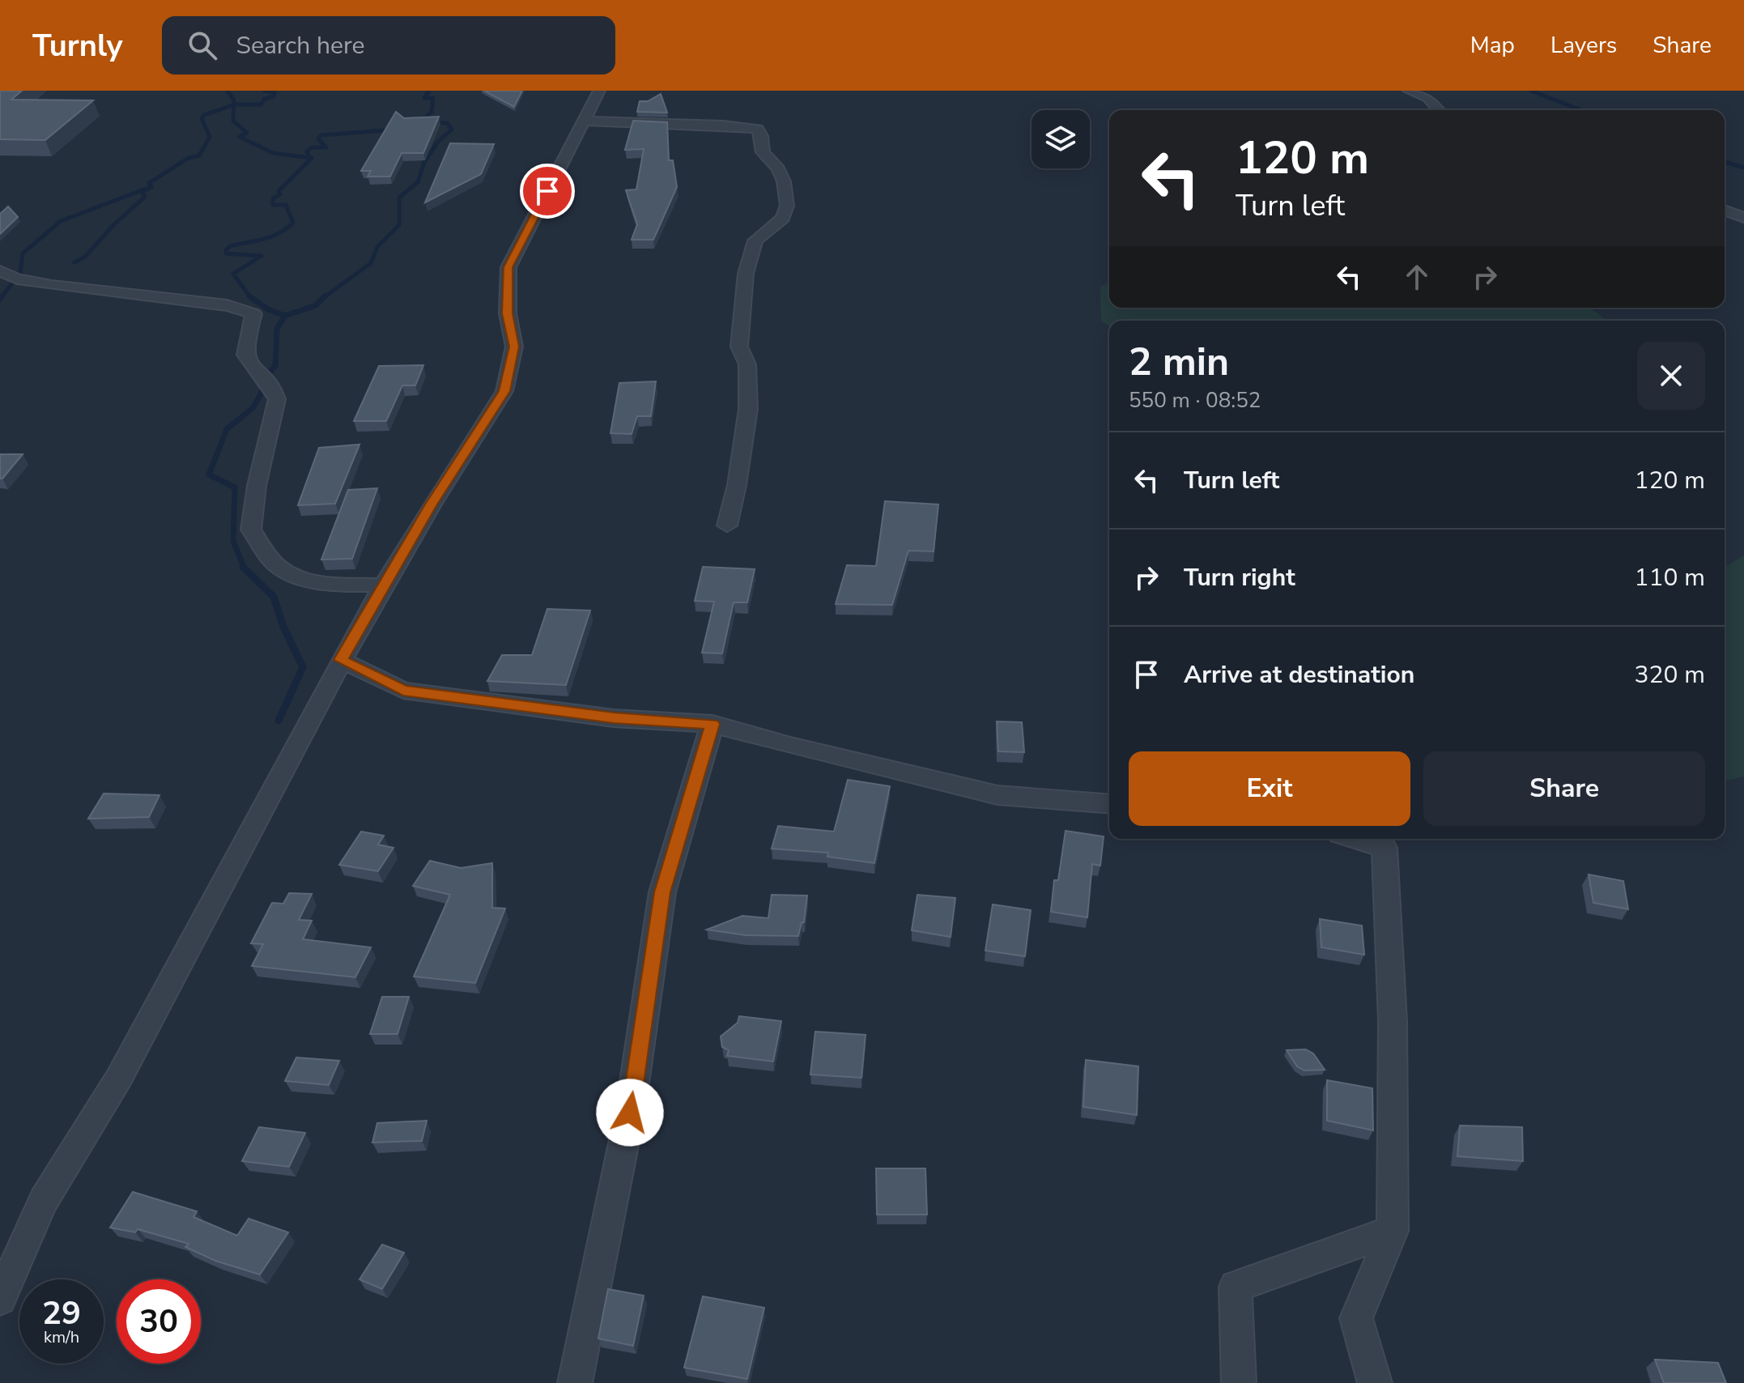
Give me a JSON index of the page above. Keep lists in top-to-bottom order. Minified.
{"page":{"header":"Turnly","search":"Search here","nav":["Map","Layers","Share"],"turn":["120 m","Turn left"],"heading":["2 min","550 m · 08:52"],"list":[{"name":"Turn left","value":"120 m"},{"name":"Turn right","value":"110 m"},{"name":"Arrive at destination","value":"320 m"}],"buttons":["Exit","Share"],"speed":"29 km/h","limit":"30"}}
